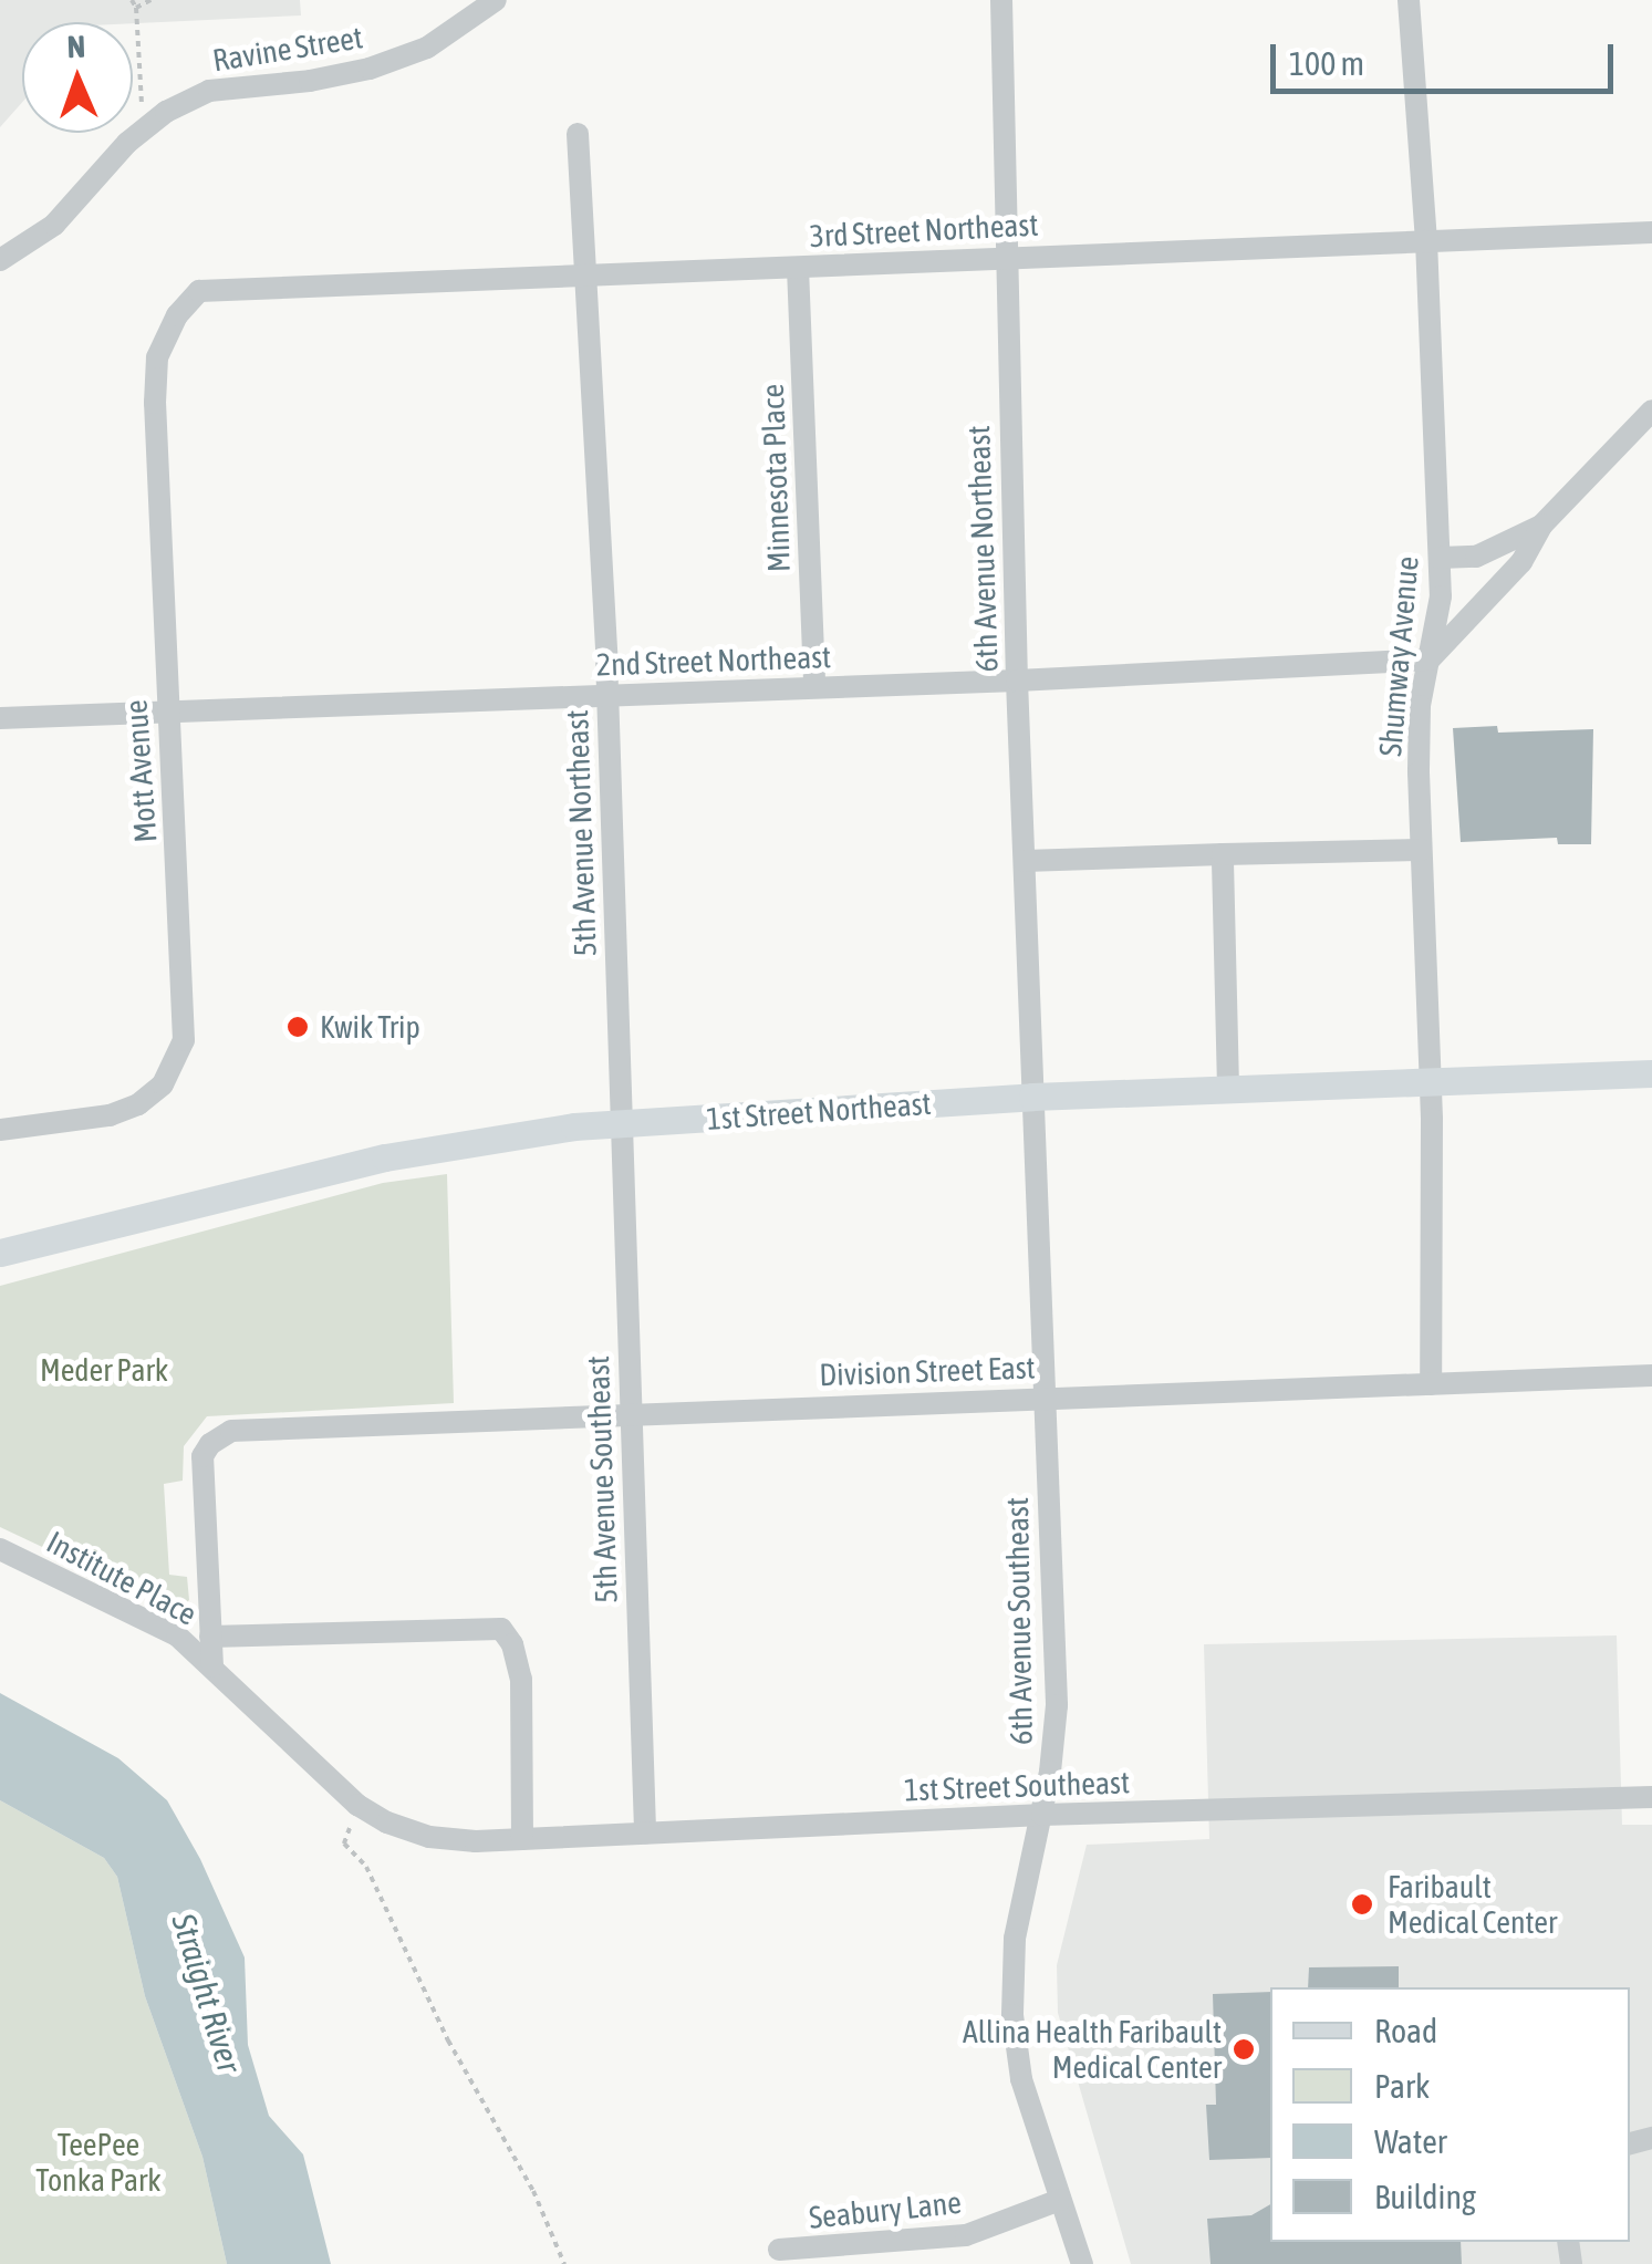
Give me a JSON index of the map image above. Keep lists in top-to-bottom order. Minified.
{"streets":{"main road":["1st Street Northeast"],"street":["Ravine Street","3rd Street Northeast","Minnesota Place","6th Avenue Northeast","Shumway Avenue","2nd Street Northeast","Mott Avenue","5th Avenue Northeast","Division Street East","5th Avenue Southeast","Institute Place","6th Avenue Southeast","1st Street Southeast","Seabury Lane"]},"crossings":[["3rd Street Northeast","Minnesota Place"],["3rd Street Northeast","6th Avenue Northeast"],["3rd Street Northeast","Shumway Avenue"],["3rd Street Northeast","Mott Avenue"],["3rd Street Northeast","5th Avenue Northeast"],["Minnesota Place","2nd Street Northeast"],["6th Avenue Northeast","2nd Street Northeast"],["6th Avenue Northeast","1st Street Northeast"],["6th Avenue Northeast","6th Avenue Southeast"],["Shumway Avenue","2nd Street Northeast"],["Shumway Avenue","1st Street Northeast"],["Shumway Avenue","Division Street East"],["2nd Street Northeast","Mott Avenue"],["2nd Street Northeast","5th Avenue Northeast"],["5th Avenue Northeast","1st Street Northeast"],["5th Avenue Northeast","5th Avenue Southeast"],["1st Street Northeast","5th Avenue Southeast"],["1st Street Northeast","6th Avenue Southeast"],["Division Street East","5th Avenue Southeast"],["Division Street East","6th Avenue Southeast"],["5th Avenue Southeast","1st Street Southeast"],["Institute Place","1st Street Southeast"],["6th Avenue Southeast","1st Street Southeast"],["6th Avenue Southeast","Seabury Lane"]],"water":["Straight River"],"parks":["Meder Park","TeePee Tonka Park"],"places":["Kwik Trip","Faribault Medical Center","Allina Health Faribault Medical Center"],"legend":["Road","Park","Water","Building"],"scale_bar":"100 m","north":"top"}
